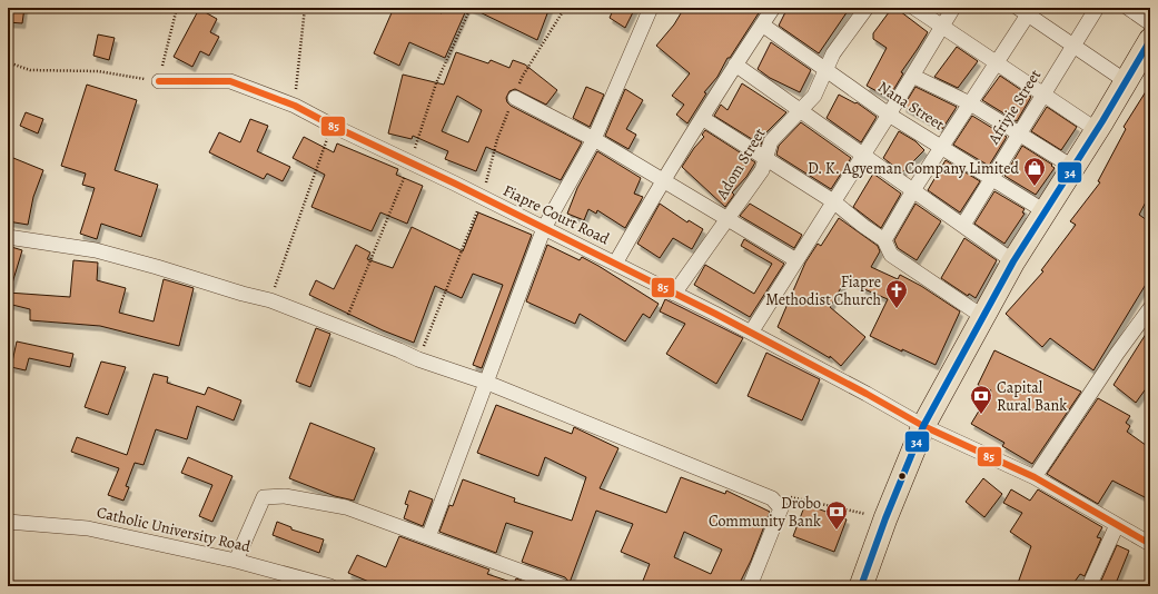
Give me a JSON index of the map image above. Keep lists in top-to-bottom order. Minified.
{"streets":{"street":["Nana Street","Afriyie Street","Adom Street","Fiapre Court Road","Catholic University Road"]},"crossings":[["Nana Street","Afriyie Street"],["Nana Street","Adom Street"],["Adom Street","Fiapre Court Road"]],"places":{"shop":["D. K. Agyeman Company Limited"],"church":["Fiapre Methodist Church"],"bank":["Capital Rural Bank","Drobo Community Bank"]},"lines":["transit line 34","transit line 85"]}
